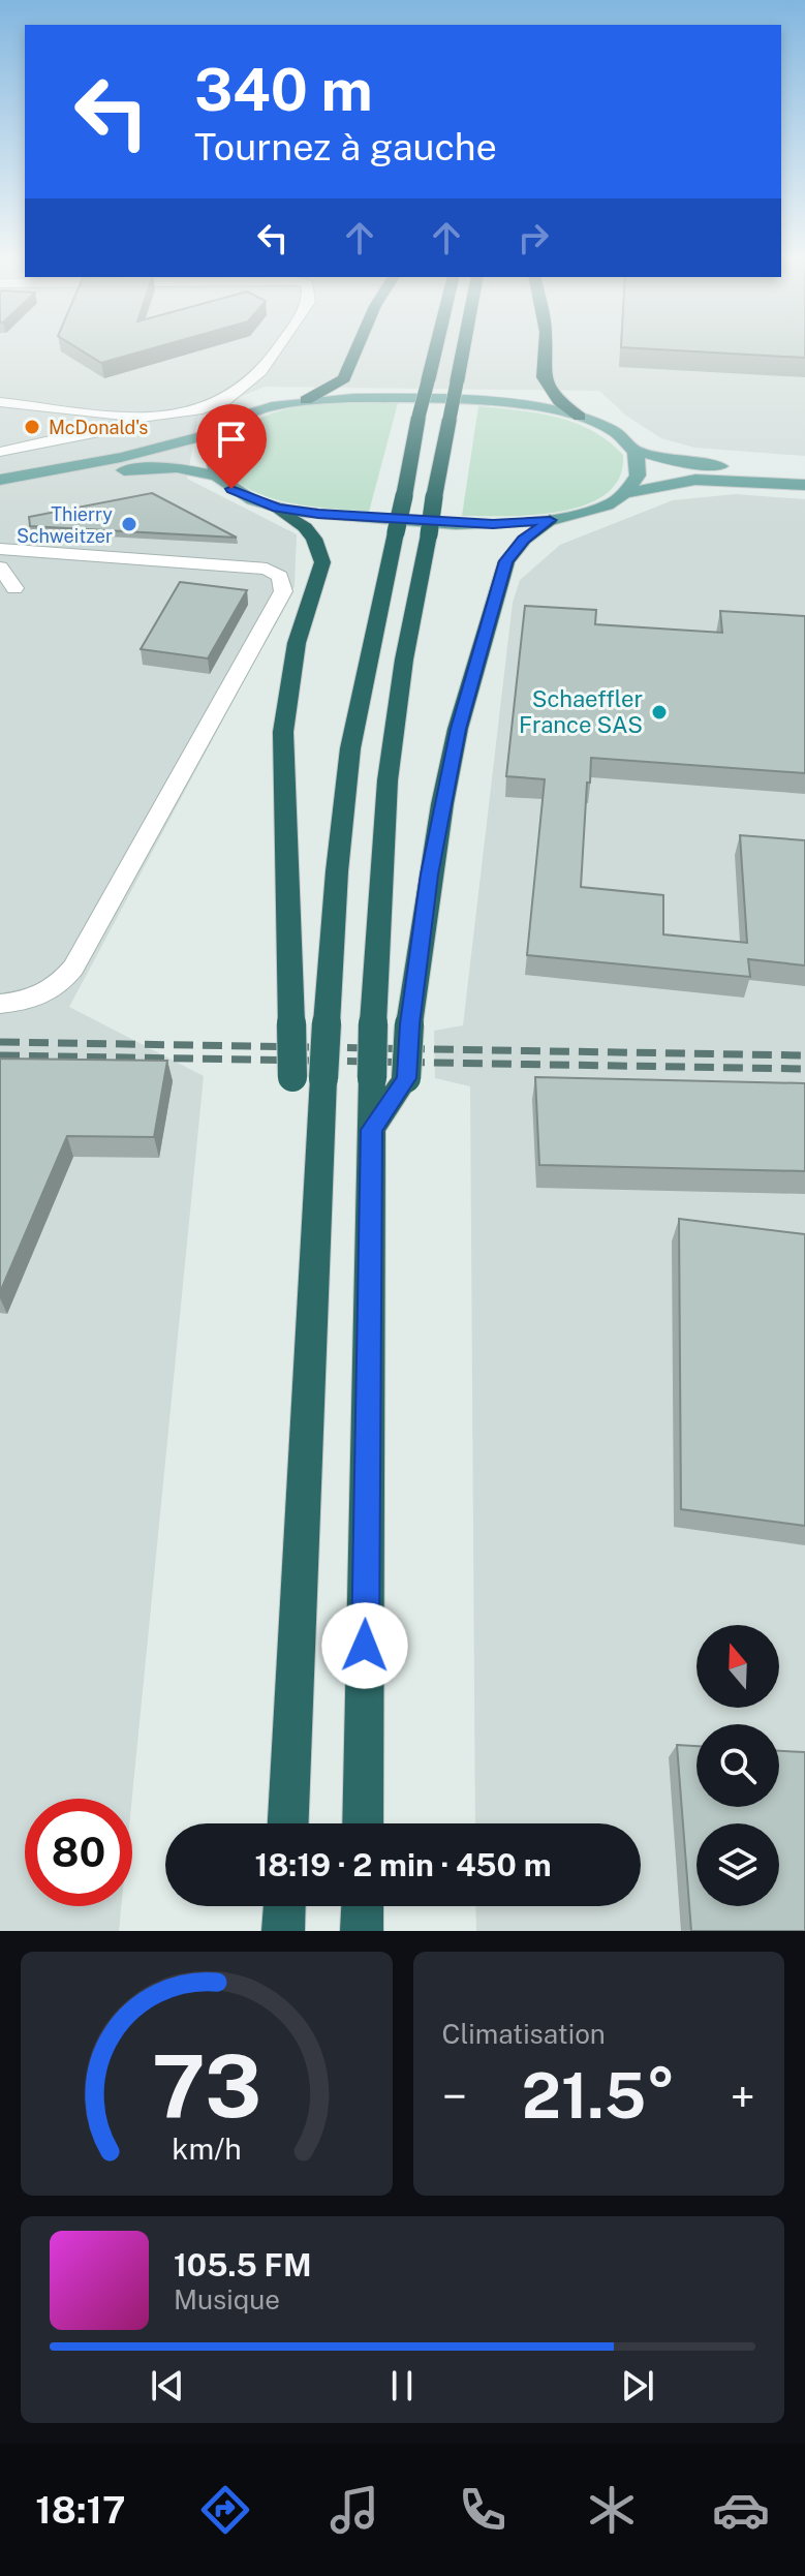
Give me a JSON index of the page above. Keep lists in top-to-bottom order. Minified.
{"places":["McDonald's","Thierry Schweitzer","Schaeffler France SAS"],"north":"top","page":{"turn":["340 m","Tournez à gauche"],"limit":"80","trip":"18:19 · 2 min · 450 m","tile":"Climatisation","heat":["−","21.5°","+"],"song":["105.5 FM","Musique"],"tabs":"18:17","gauge":["73","km/h"]}}
